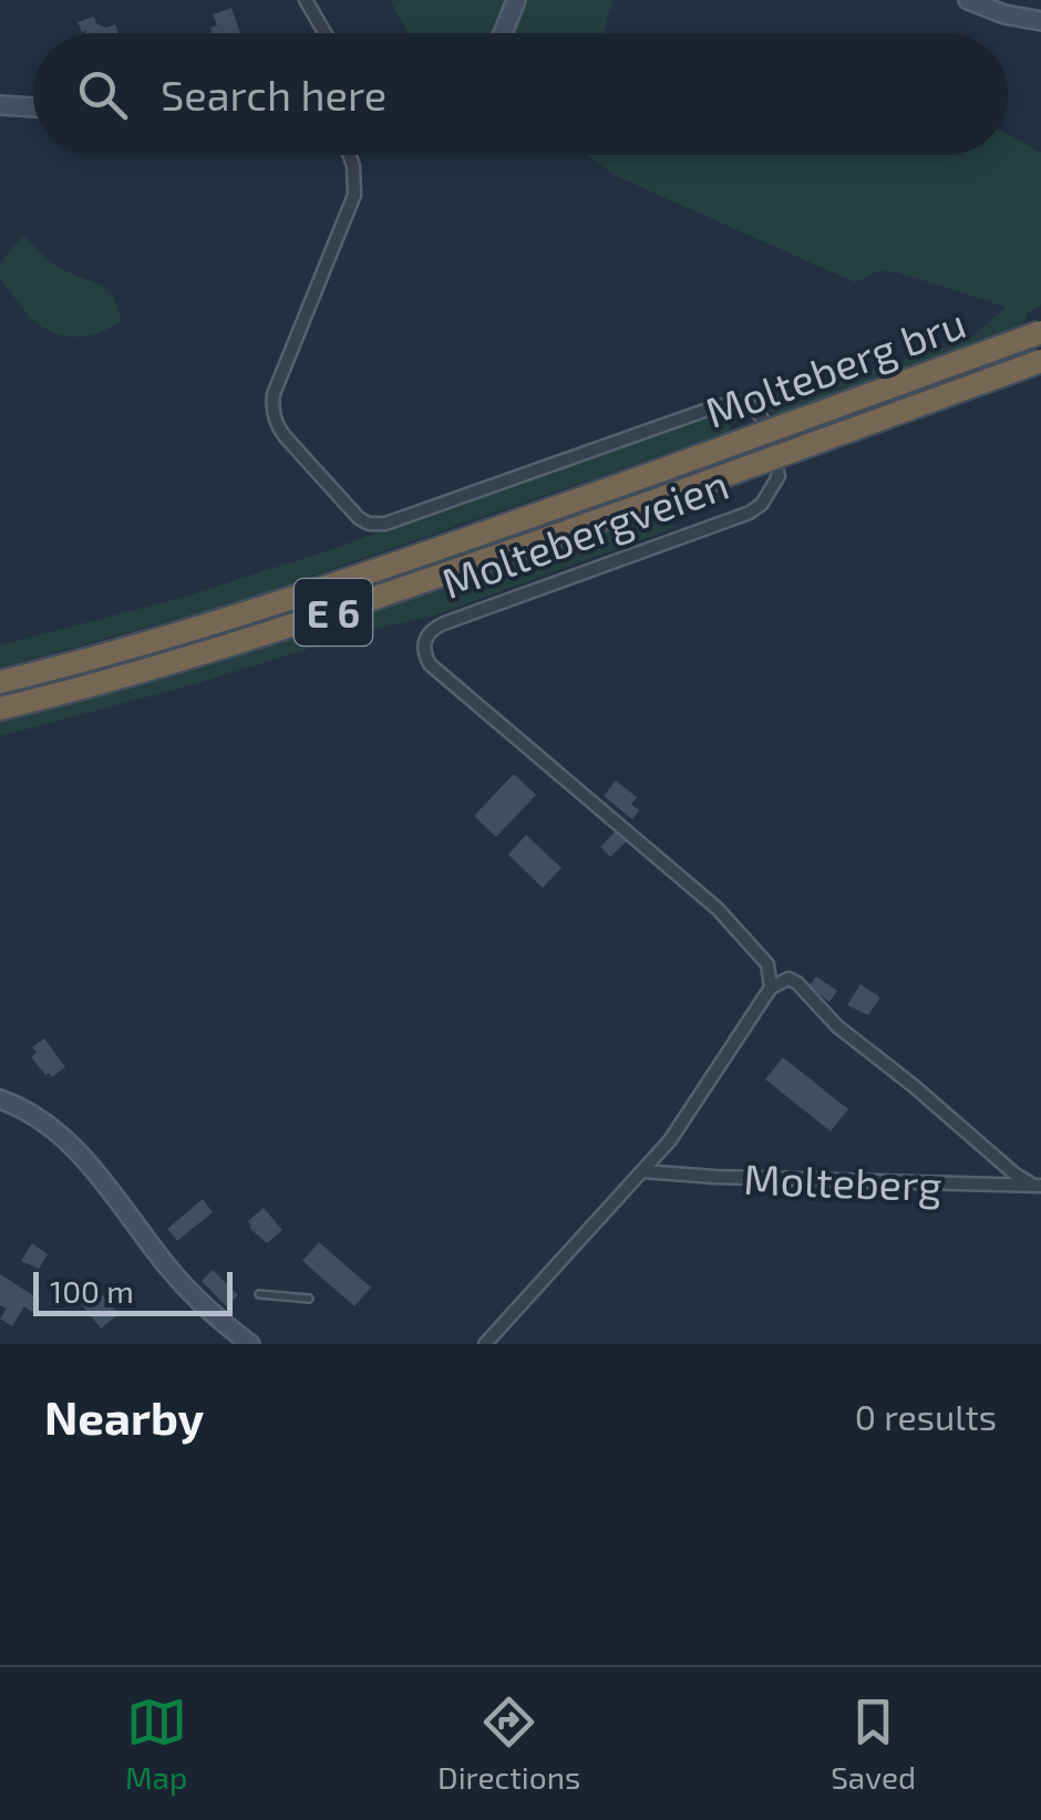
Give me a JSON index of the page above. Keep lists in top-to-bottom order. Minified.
{"streets":{"highway":["Molteberg bru","E 6"],"street":["Moltebergveien","Molteberg"]},"scale_bar":"100 m","page":{"search":"Search here","scale":"100 m","heading":["Nearby","0 results"],"nav":["Map","Directions","Saved"]}}
